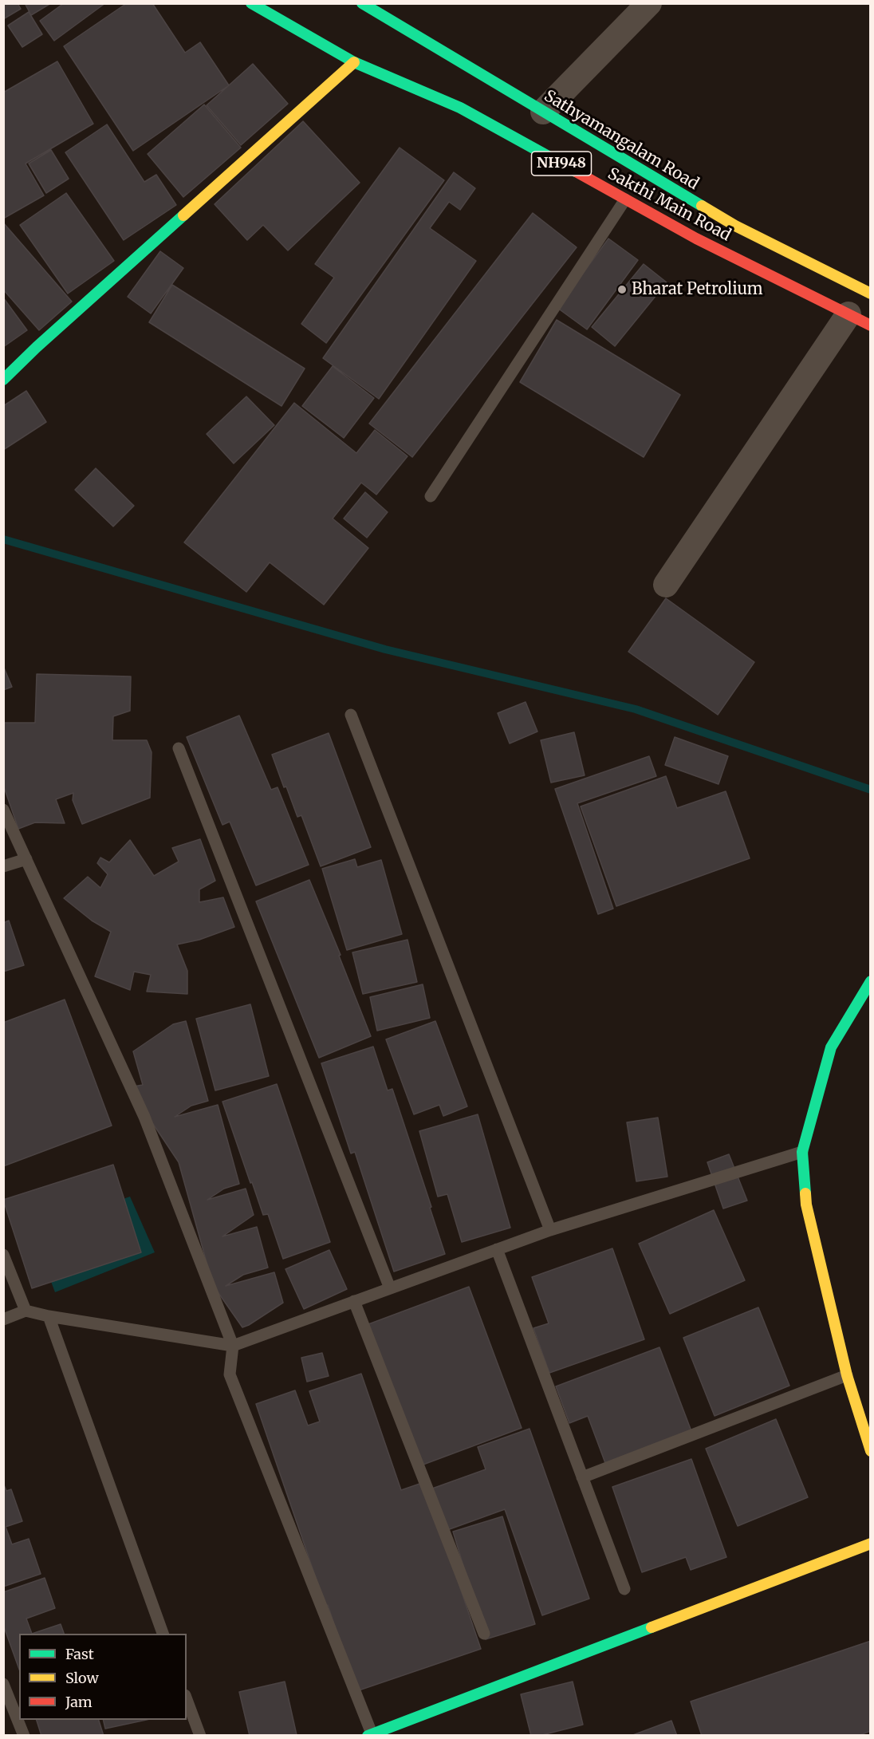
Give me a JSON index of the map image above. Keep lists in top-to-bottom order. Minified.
{"streets":{"main road":["Sathyamangalam Road","NH948","Sakthi Main Road"]},"places":["Bharat Petrolium"],"legend":["Fast","Slow","Jam"]}
